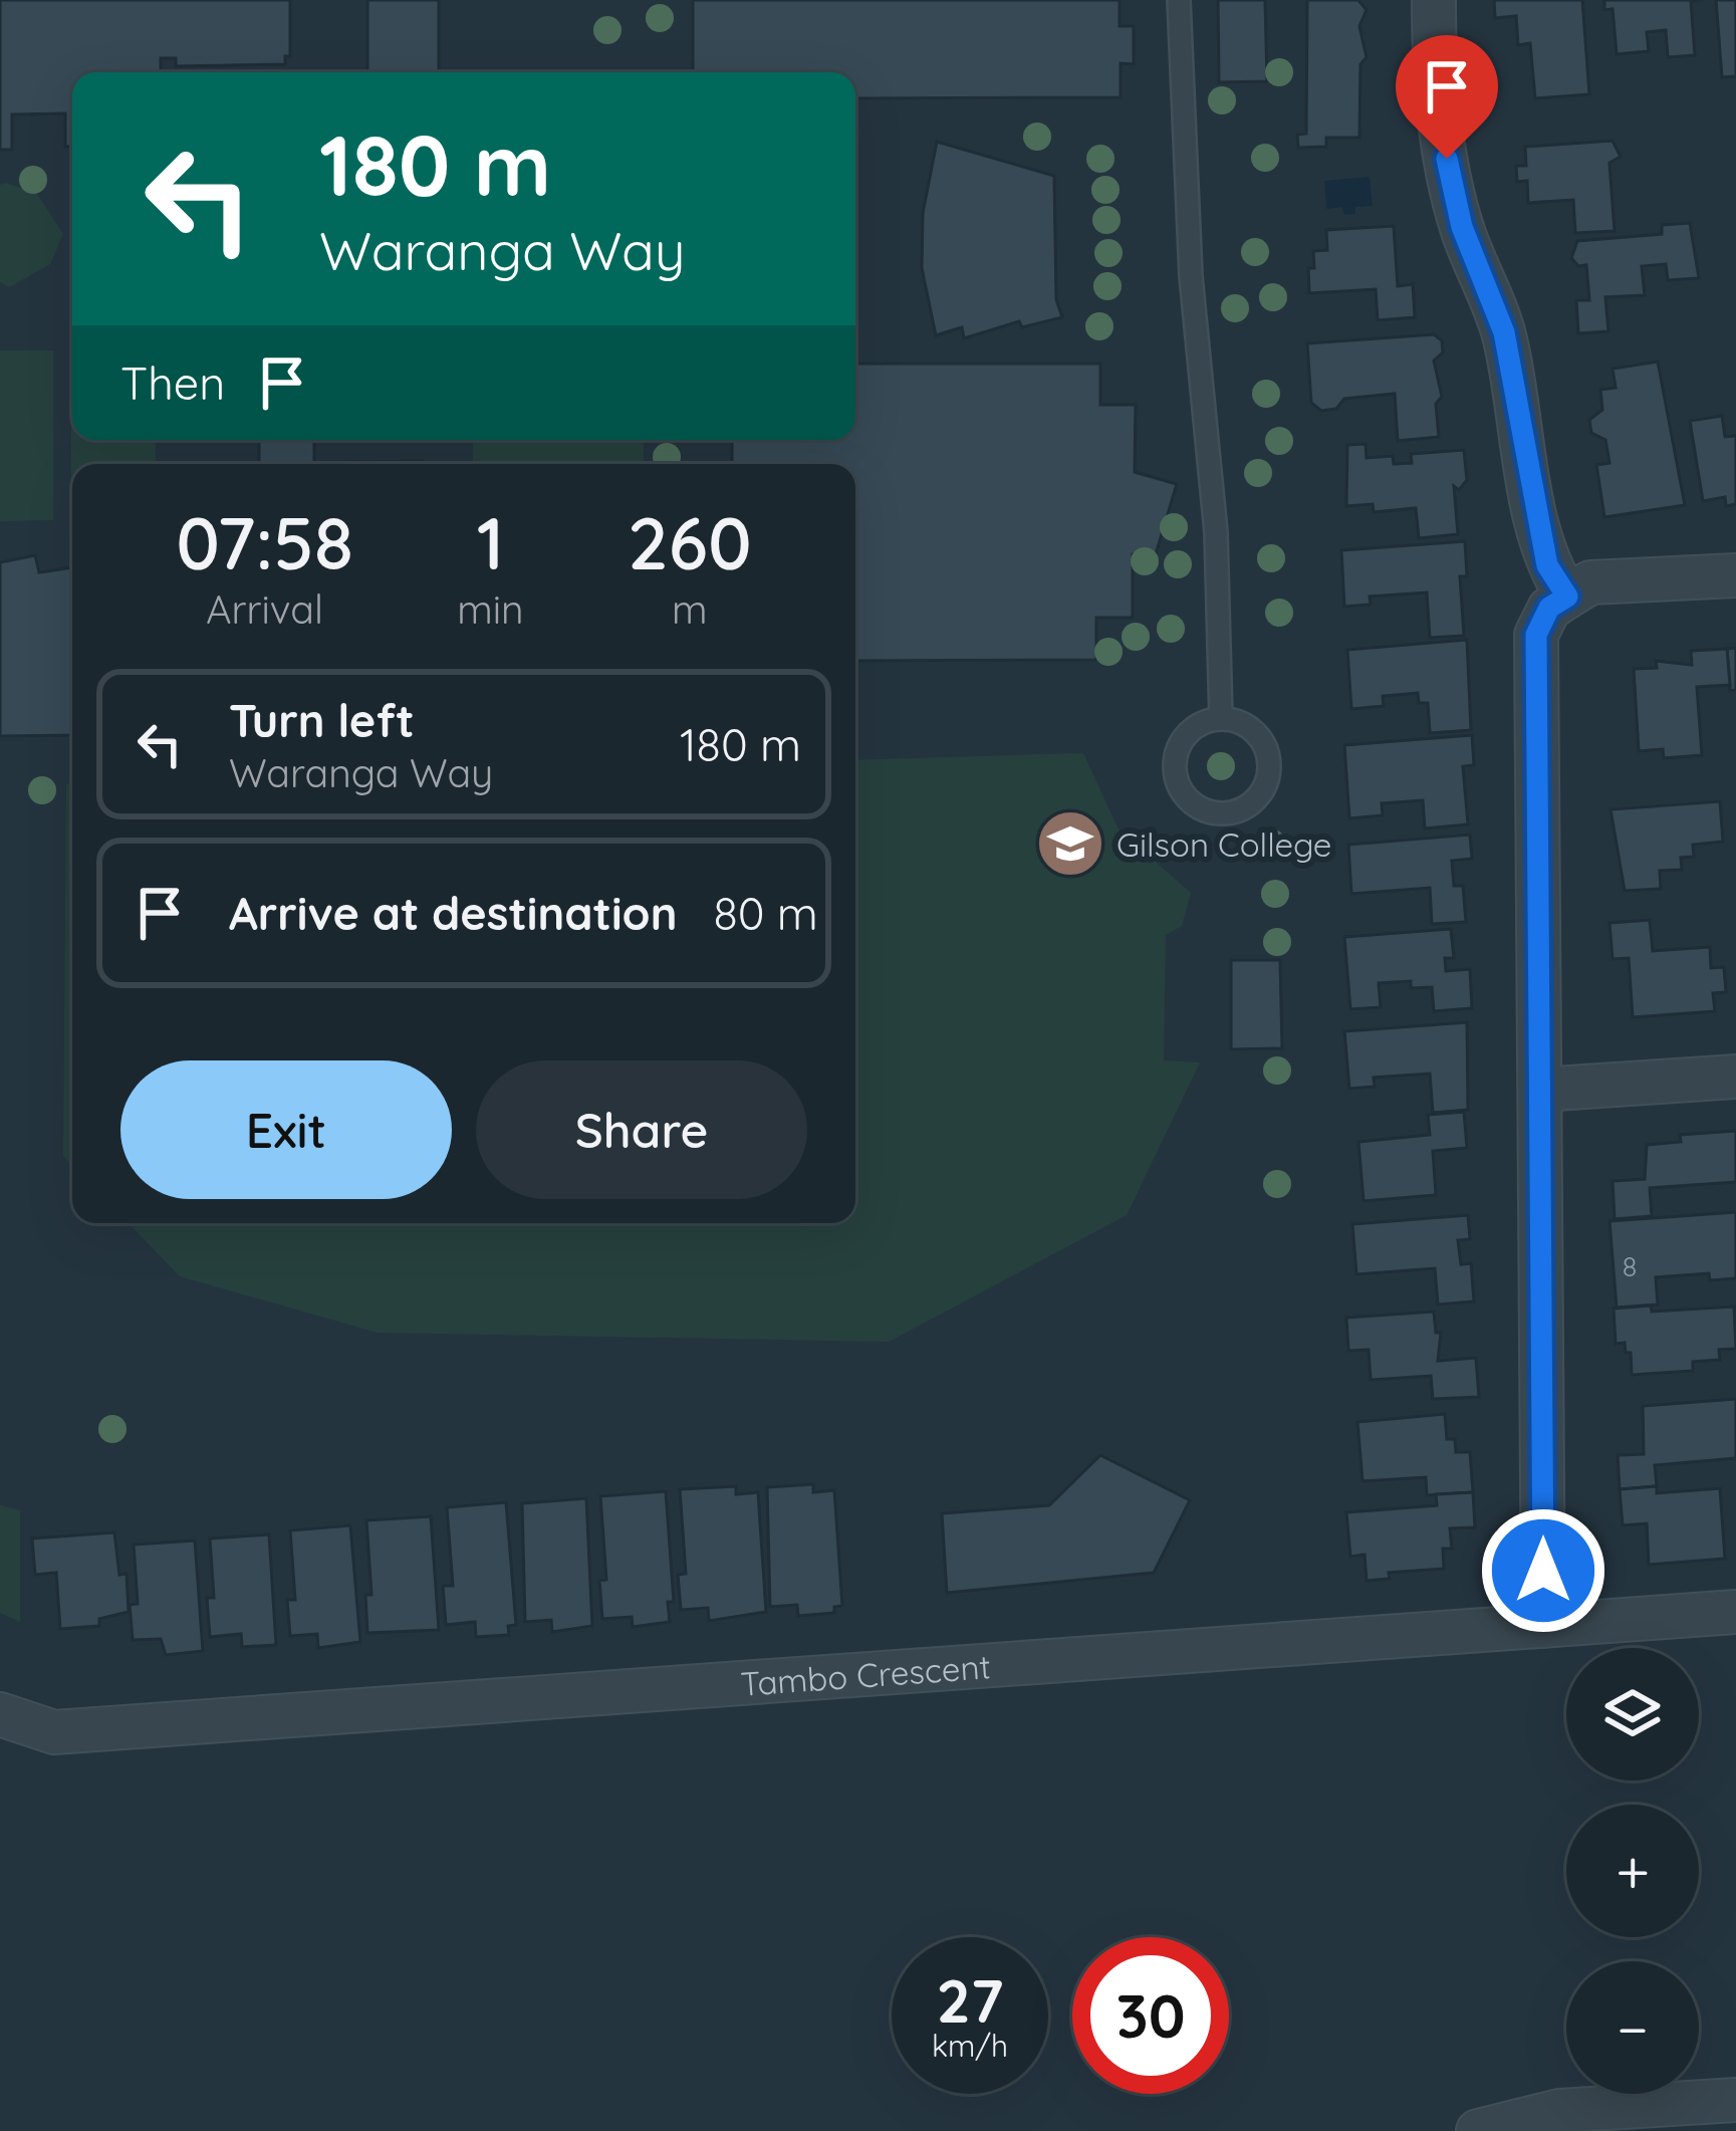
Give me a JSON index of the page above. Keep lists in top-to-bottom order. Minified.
{"streets":{"street":["Tambo Crescent"]},"places":{"school or university":["Gilson College"]},"house_numbers":["8"],"page":{"turn":["180 m","Waranga Way"],"then":"Then","eta":["07:58","Arrival","1","min","260","m"],"list":[{"name":"Turn left","note":"Waranga Way","value":"180 m"},{"name":"Arrive at destination","value":"80 m"}],"buttons":["Exit","Share"],"map_buttons":["+","−"],"speed":"27 km/h","limit":"30"}}
